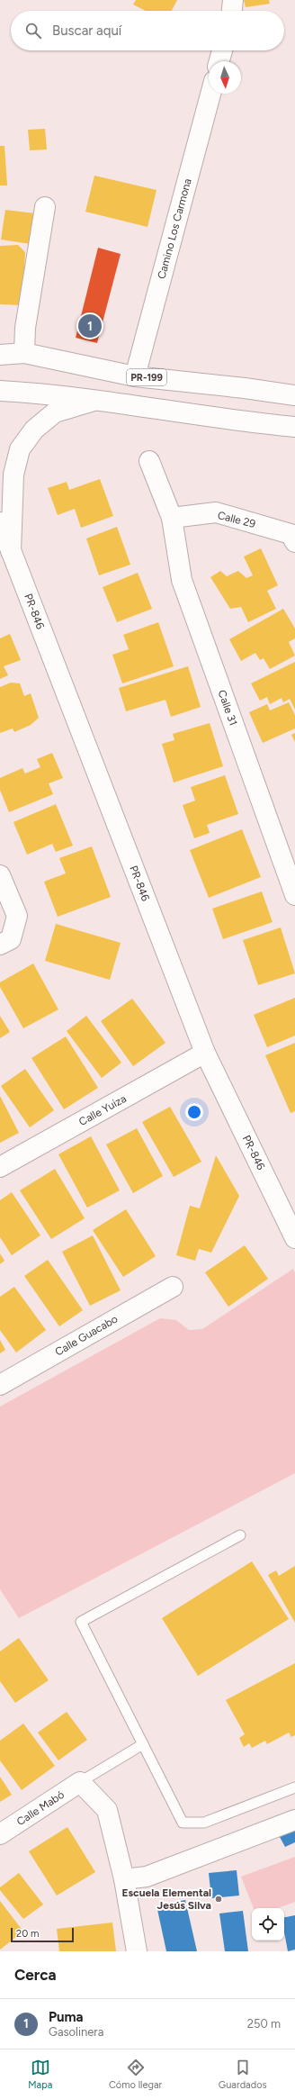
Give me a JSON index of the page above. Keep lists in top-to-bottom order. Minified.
{"streets":{"street":["Camino Los Carmona","PR-199","Calle 29","PR-846","Calle 31","Calle Yuiza","Calle Guacabo","Calle Mabó"]},"crossings":[["Camino Los Carmona","PR-199"],["Calle 29","Calle 31"],["PR-846","Calle Yuiza"]],"places":["Escuela Elemental Jesús Silva"],"scale_bar":"20 m","north":"bottom","page":{"search":"Buscar aquí","pins":"1","scale":"20 m","heading":"Cerca","list":[{"mark":"1","name":"Puma","note":"Gasolinera","value":"250 m"}],"nav":["Mapa","Cómo llegar","Guardados"]}}
